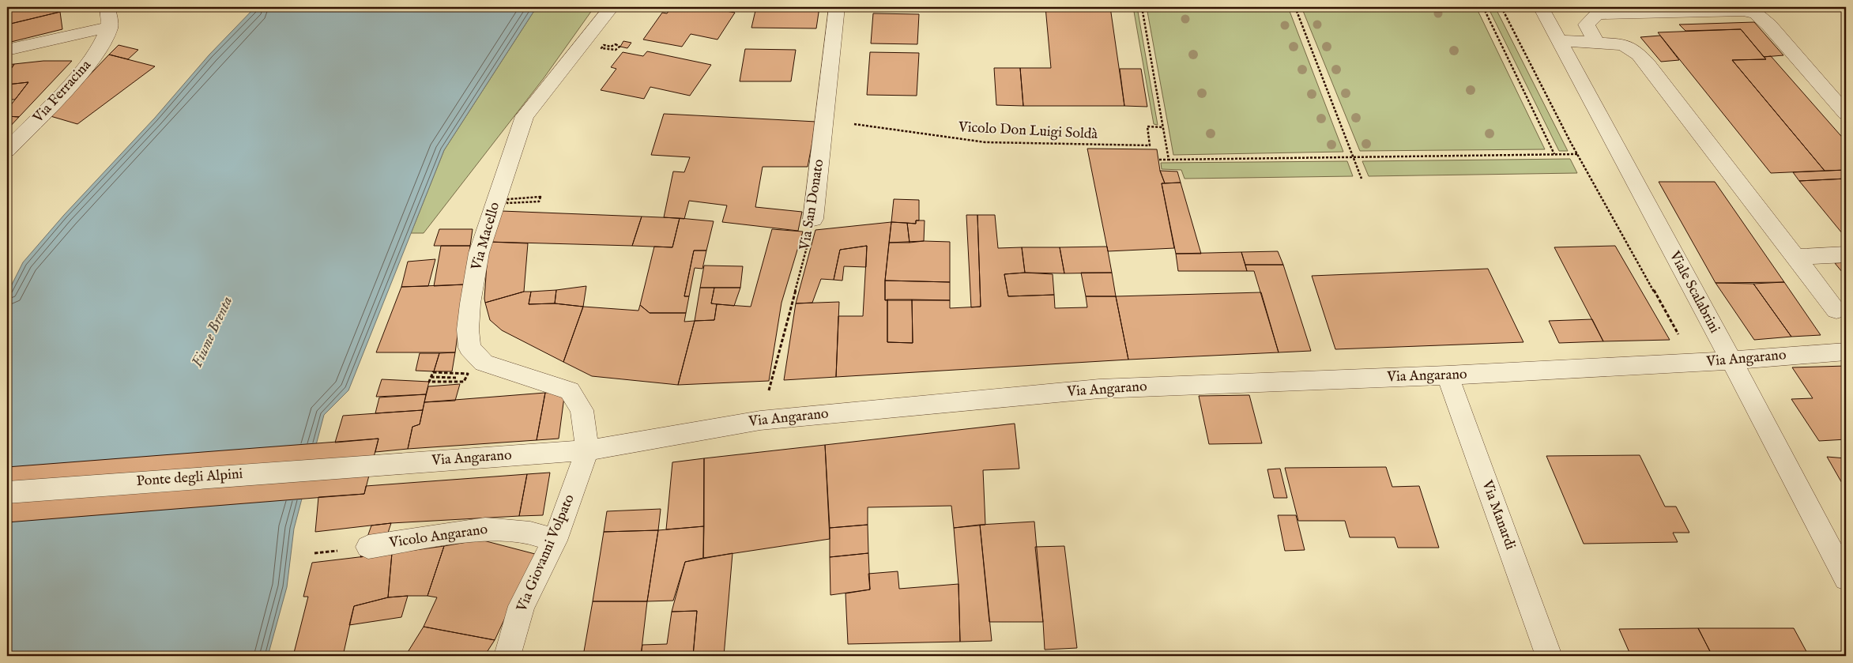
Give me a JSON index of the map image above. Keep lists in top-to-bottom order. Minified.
{"streets":{"street":["Via Ferracina","Via San Donato","Via Macello","Viale Scalabrini","Via Angarano","Ponte degli Alpini","Via Manardi","Vicolo Angarano","Via Giovanni Volpato"],"path":["Vicolo Don Luigi Soldà"]},"crossings":[["Vicolo Don Luigi Soldà","Via San Donato"],["Via Macello","Via Angarano"],["Via Macello","Via Giovanni Volpato"],["Viale Scalabrini","Via Angarano"],["Via Angarano","Ponte degli Alpini"],["Via Angarano","Via Manardi"],["Via Angarano","Via Giovanni Volpato"],["Vicolo Angarano","Via Giovanni Volpato"]],"water":["Fiume Brenta"]}
